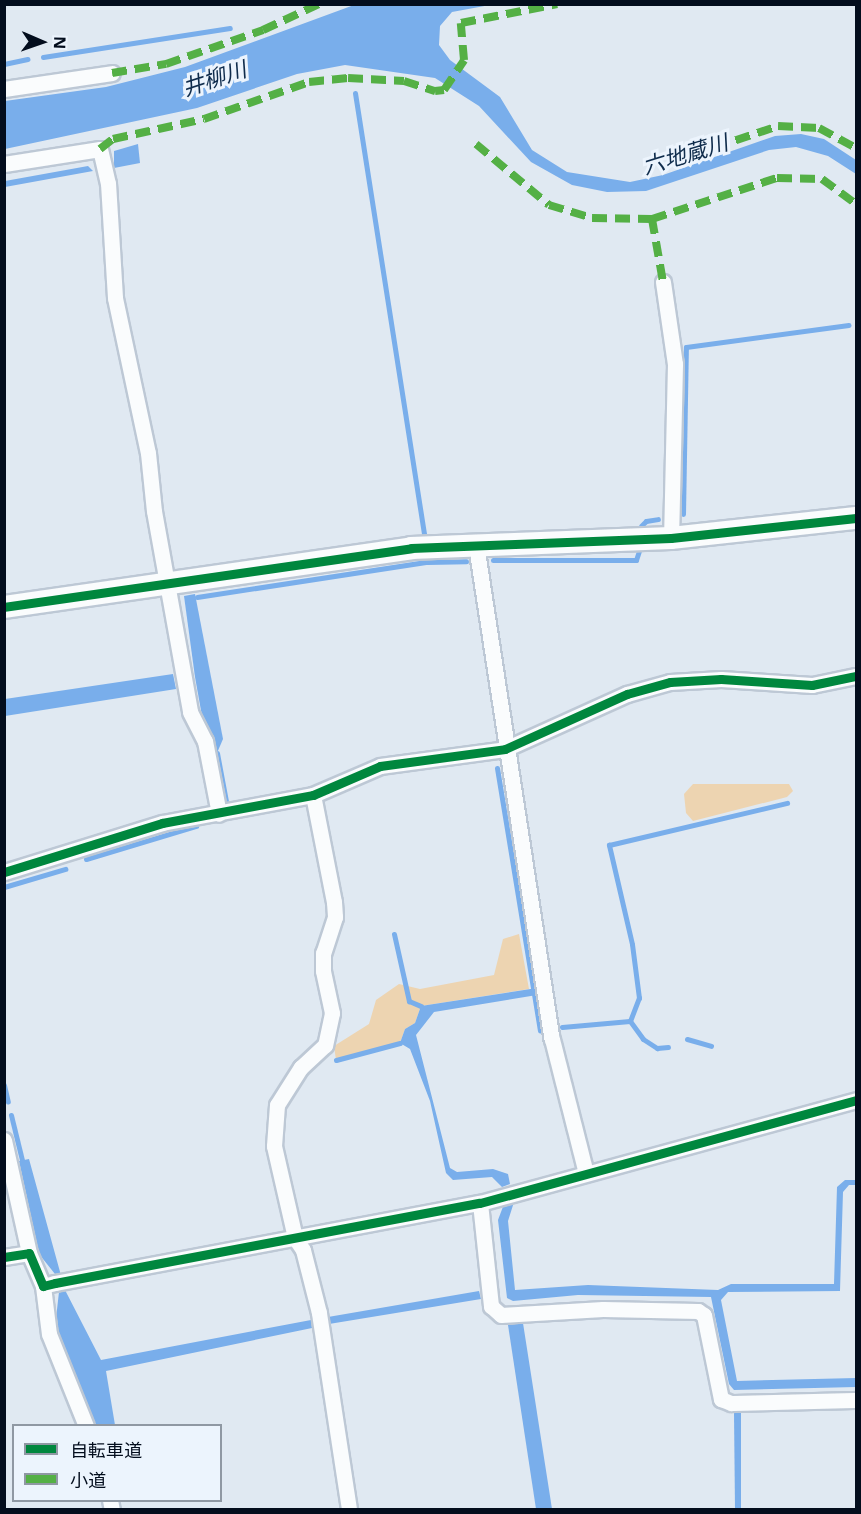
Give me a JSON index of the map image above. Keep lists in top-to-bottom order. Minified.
{"water":["井柳川","六地蔵川"],"legend":["自転車道","小道"],"north":"right"}
